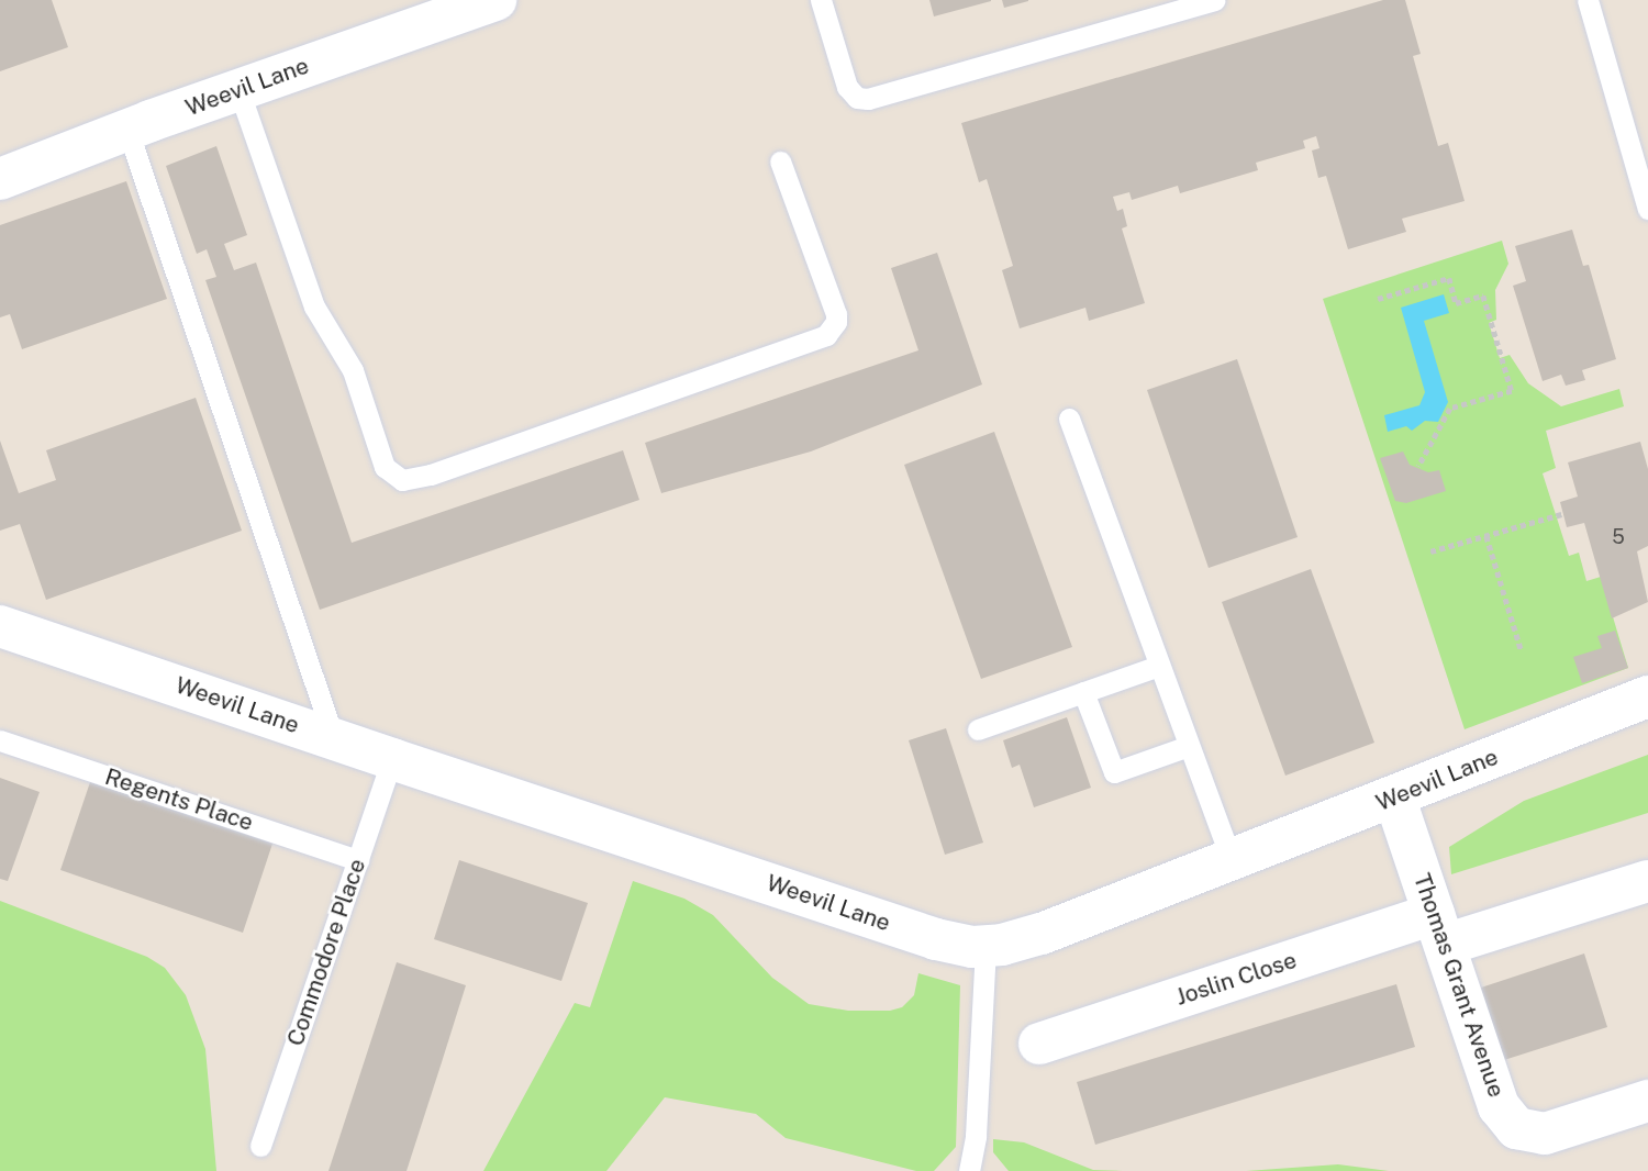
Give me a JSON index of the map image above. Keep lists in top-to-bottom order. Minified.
{"streets":{"street":["Weevil Lane","Joslin Close","Thomas Grant Avenue"],"lane":["Regents Place","Commodore Place"]},"crossings":[["Weevil Lane","Commodore Place"],["Weevil Lane","Thomas Grant Avenue"],["Regents Place","Commodore Place"],["Joslin Close","Thomas Grant Avenue"]],"house_numbers":["5"]}
